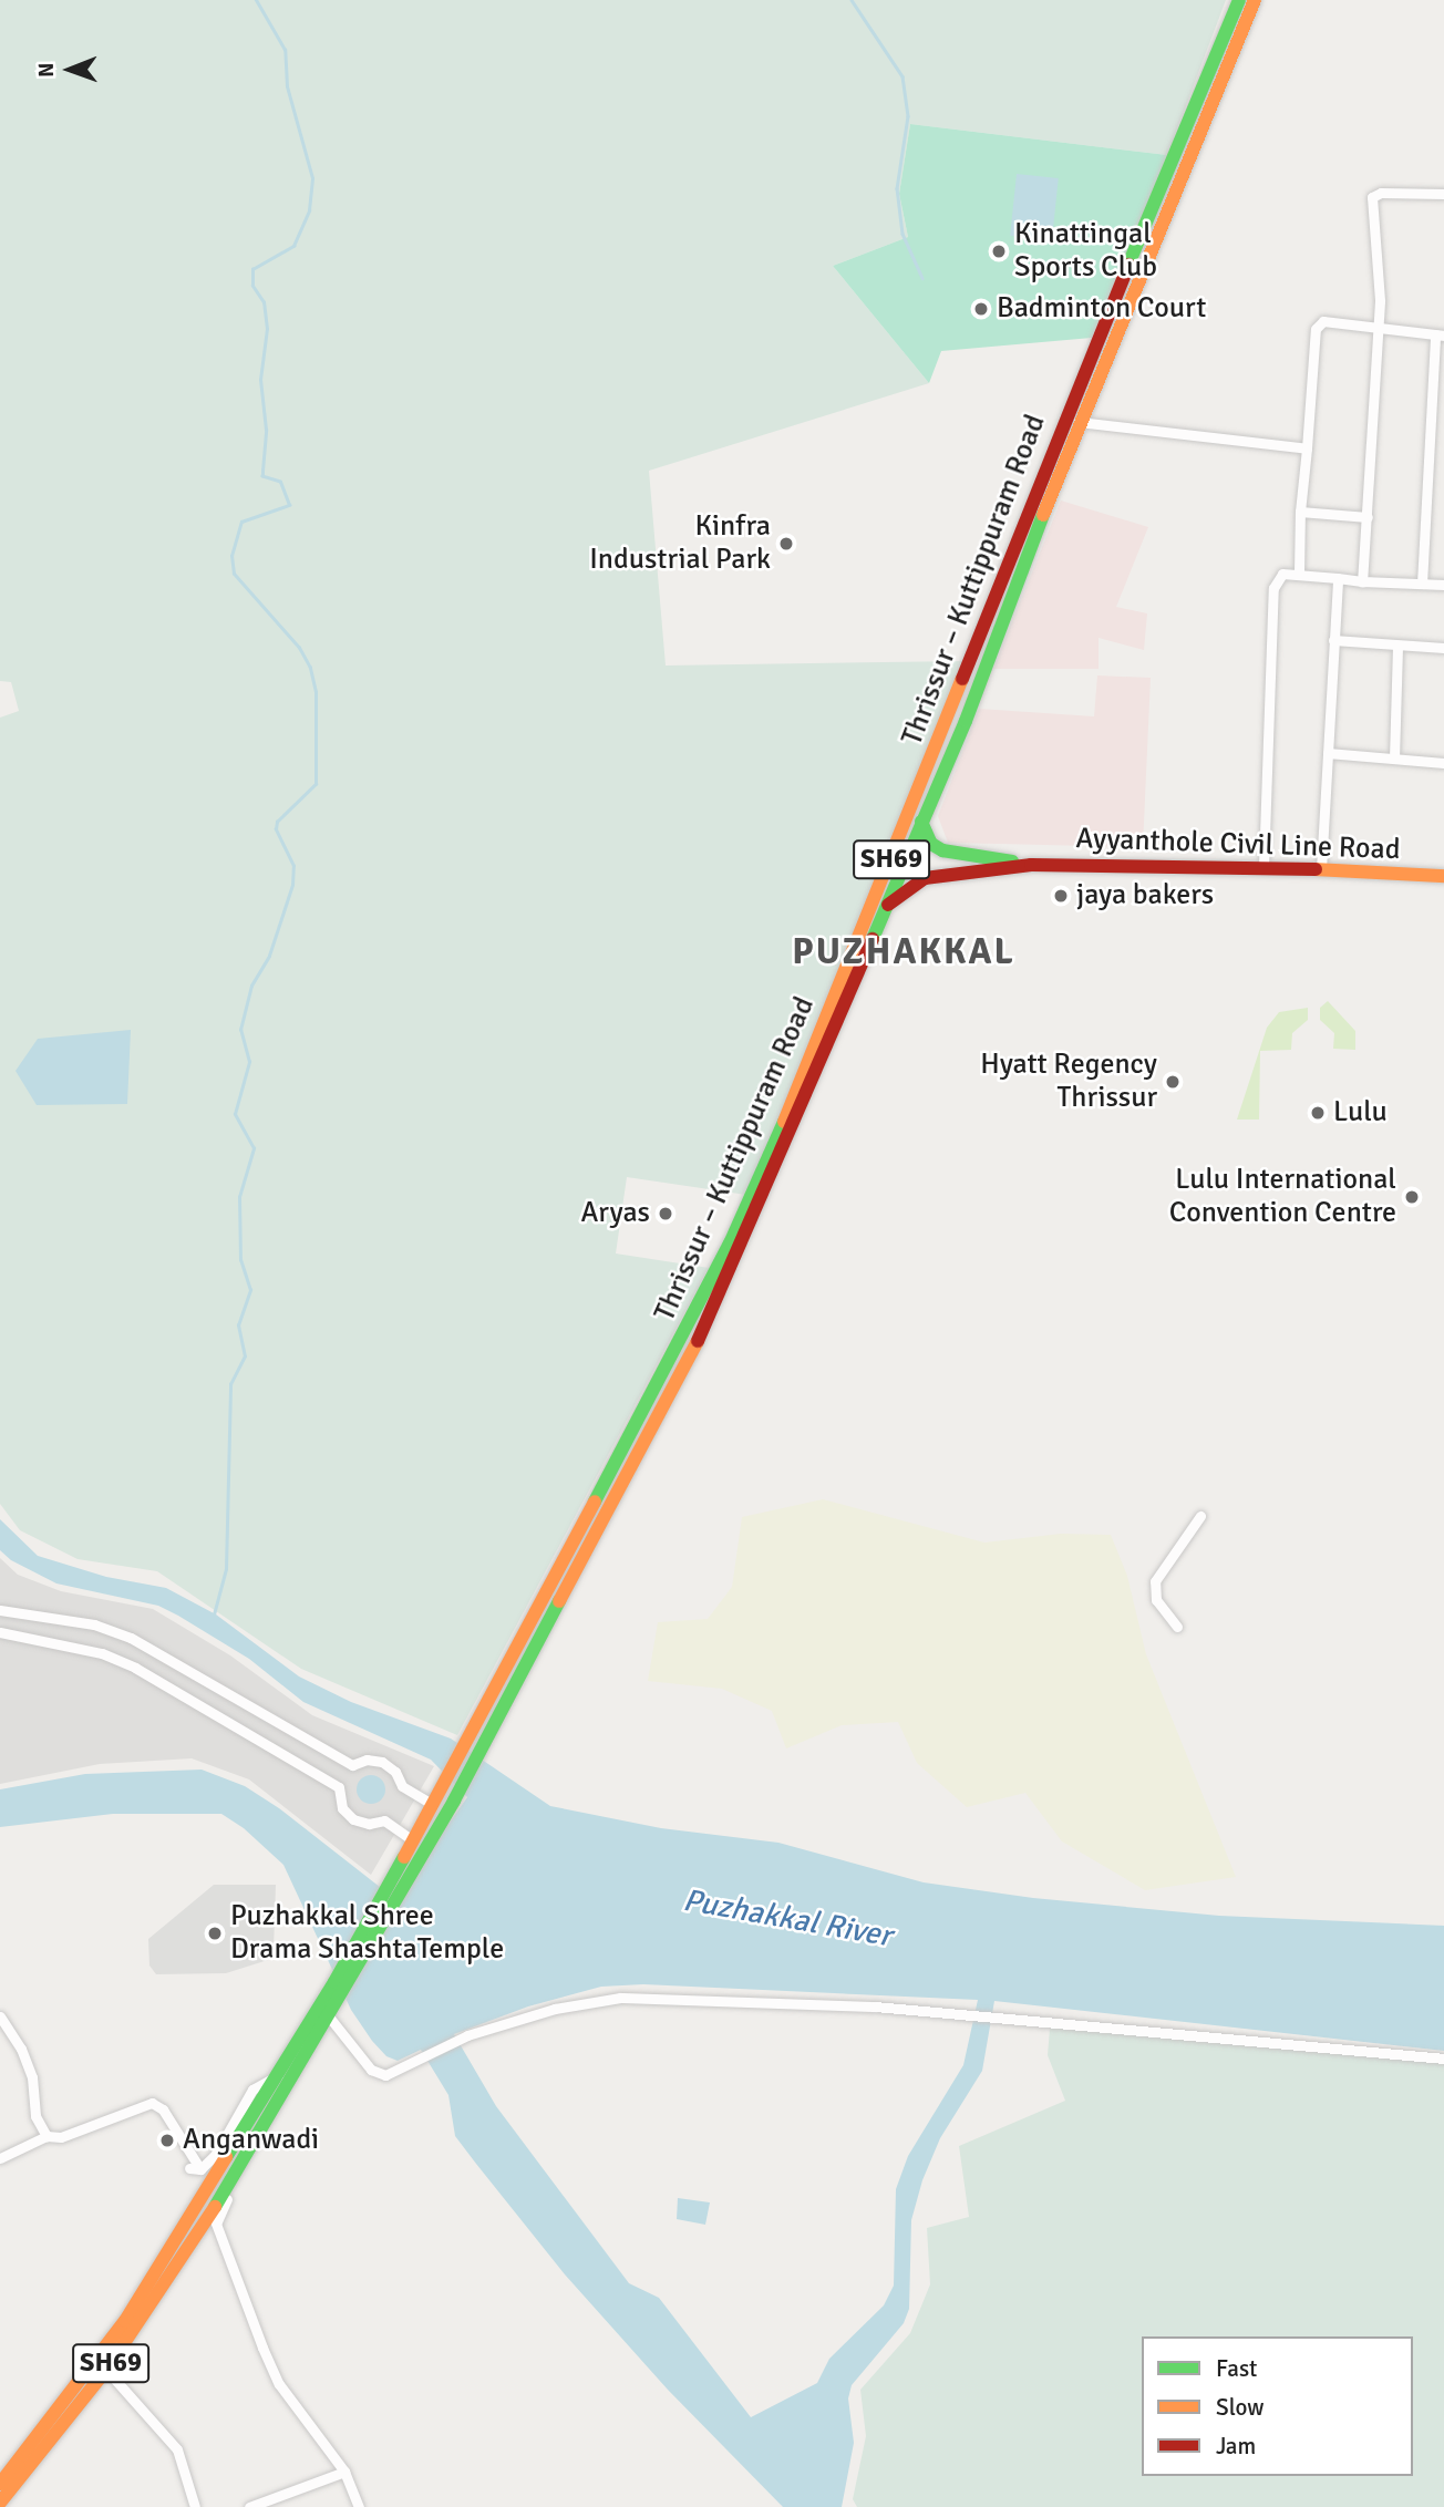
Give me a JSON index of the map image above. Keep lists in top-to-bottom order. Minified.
{"streets":{"main road":["Thrissur – Kuttippuram Road","Ayyanthole Civil Line Road","SH69"]},"crossings":[["Thrissur – Kuttippuram Road","Ayyanthole Civil Line Road"]],"districts":["PUZHAKKAL"],"water":["Puzhakkal River"],"places":["Kinattingal Sports Club","Badminton Court","Kinfra Industrial Park","jaya bakers","Hyatt Regency Thrissur","Lulu","Lulu International Convention Centre","Aryas","Puzhakkal Shree Drama ShashtaTemple","Anganwadi"],"legend":["Fast","Slow","Jam"],"north":"left"}
